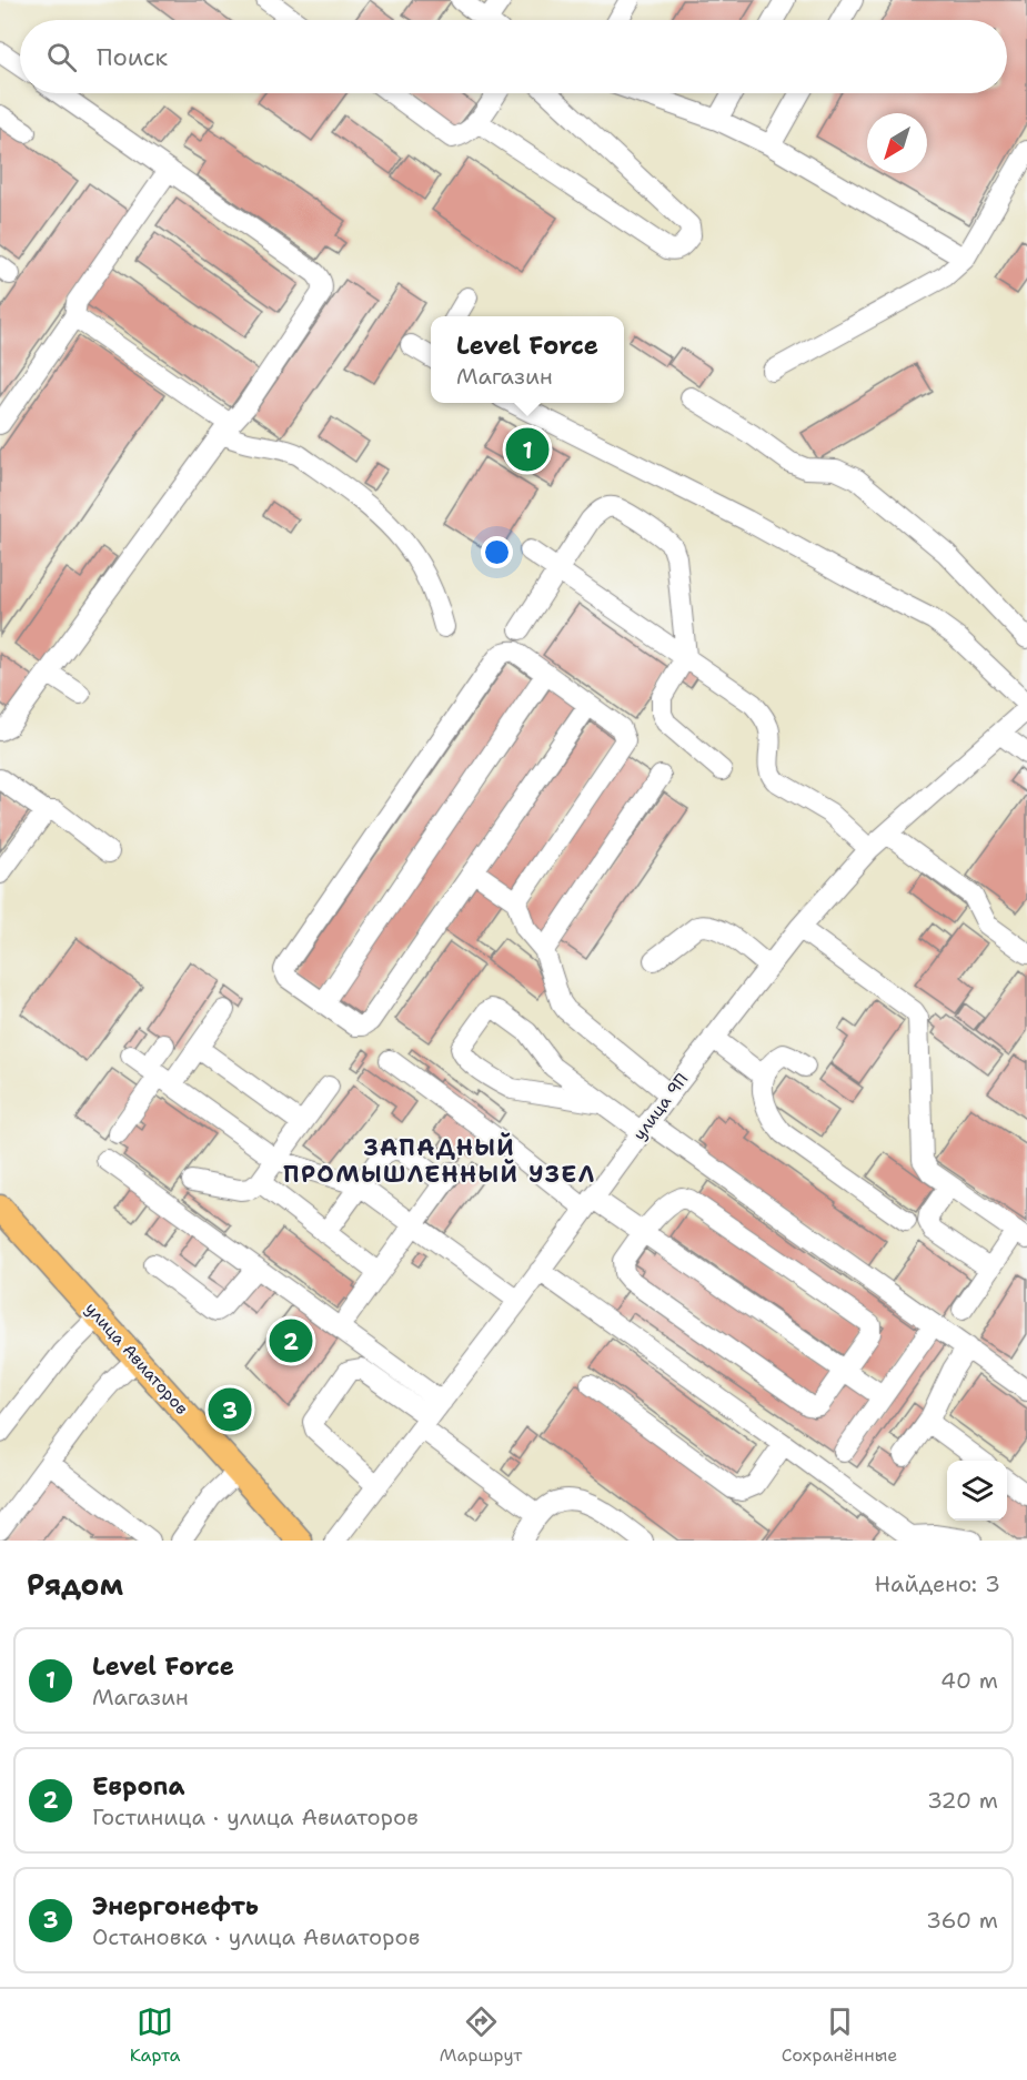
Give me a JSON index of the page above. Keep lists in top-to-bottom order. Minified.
{"streets":{"main road":["улица Авиаторов"],"street":["улица 9П"]},"districts":["ЗАПАДНЫЙ ПРОМЫШЛЕННЫЙ УЗЕЛ"],"north":"bottom left","page":{"search":"Поиск","popup":["Level Force","Магазин"],"pins":["1","2","3"],"heading":["Рядом","Найдено: 3"],"list":[{"mark":"1","name":"Level Force","note":"Магазин","value":"40 m"},{"mark":"2","name":"Европа","note":"Гостиница · улица Авиаторов","value":"320 m"},{"mark":"3","name":"Энергонефть","note":"Остановка · улица Авиаторов","value":"360 m"}],"nav":["Карта","Маршрут","Сохранённые"]}}
